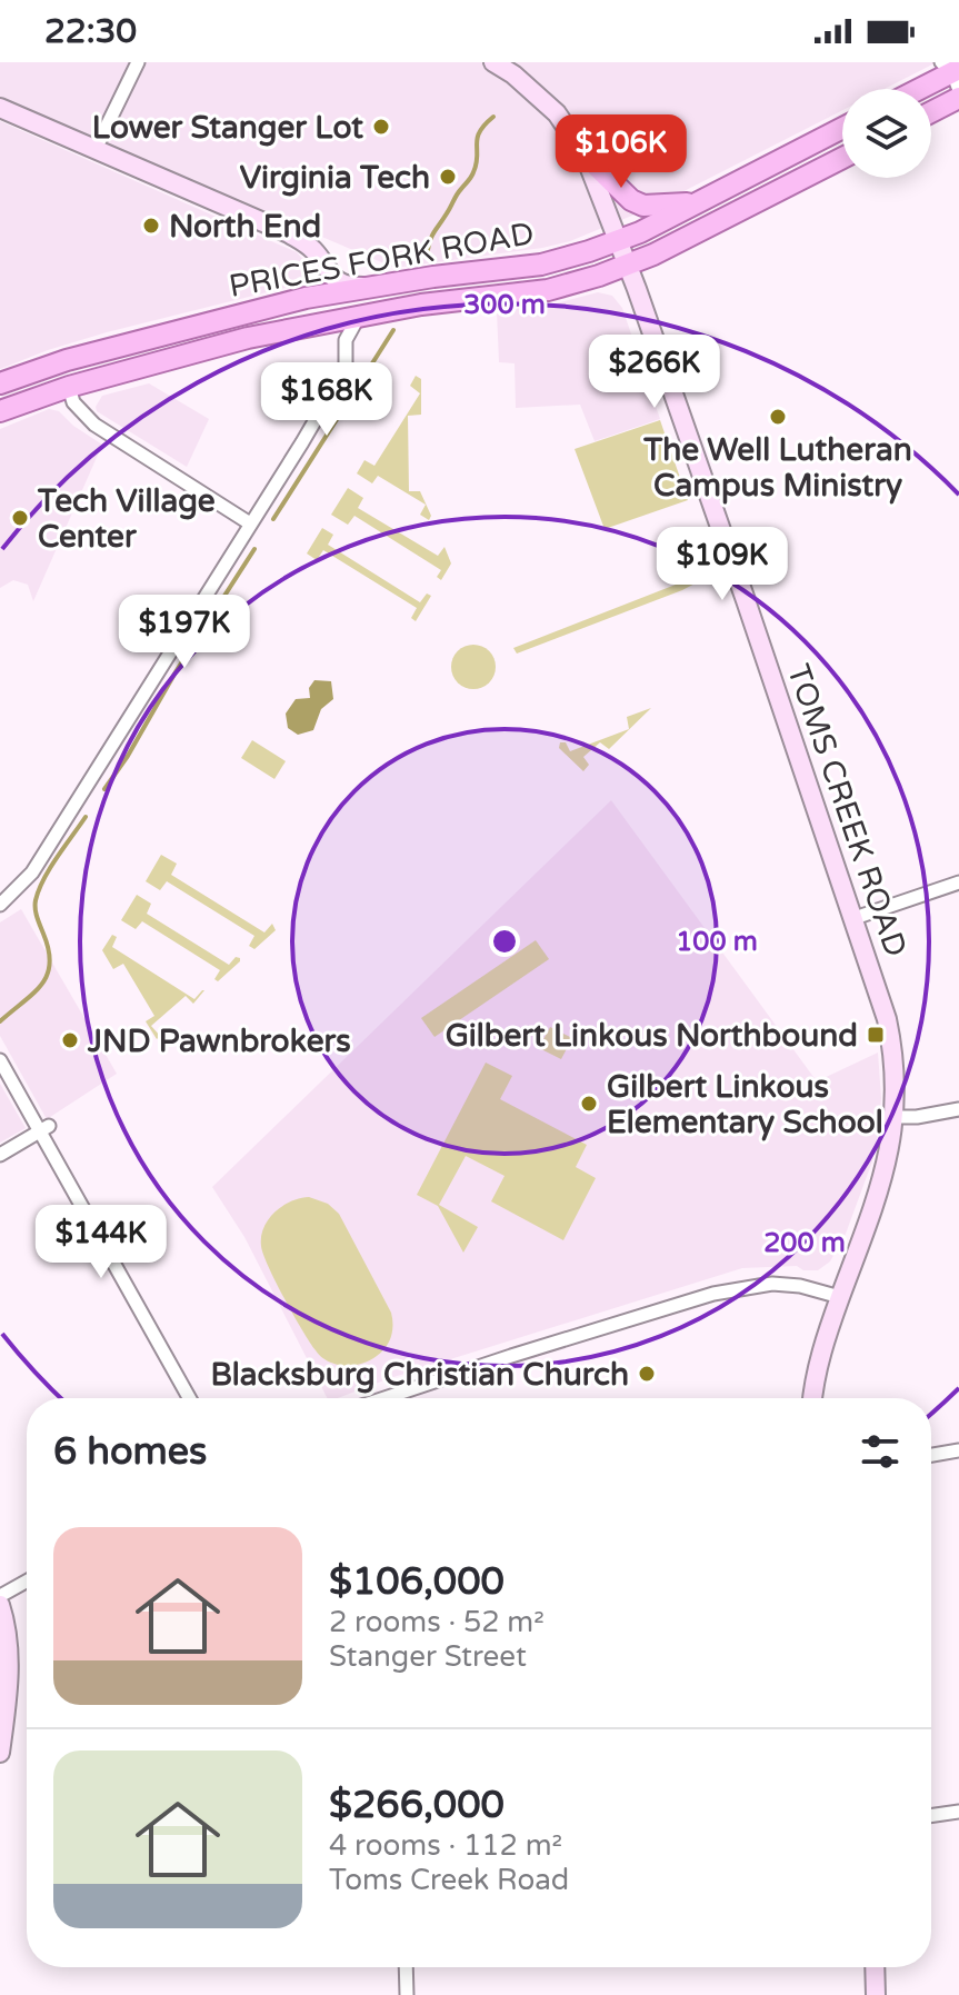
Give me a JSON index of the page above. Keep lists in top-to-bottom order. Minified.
{"streets":{"main road":["PRICES FORK ROAD","TOMS CREEK ROAD"]},"crossings":[["PRICES FORK ROAD","TOMS CREEK ROAD"]],"places":{"other":["Lower Stanger Lot","Virginia Tech","North End","The Well Lutheran Campus Ministry","Tech Village Center","JND Pawnbrokers","Gilbert Linkous Elementary School","Blacksburg Christian Church"],"transit":["Gilbert Linkous Northbound"]},"page":{"status":"22:30","price":["$106K","$266K","$168K","$109K","$197K","$144K"],"heading":"6 homes","list":[{"name":"$106,000","note":"2 rooms · 52 m² · Stanger Street"},{"name":"$266,000","note":"4 rooms · 112 m² · Toms Creek Road"}]},"rings":["300 m","100 m","200 m"]}
